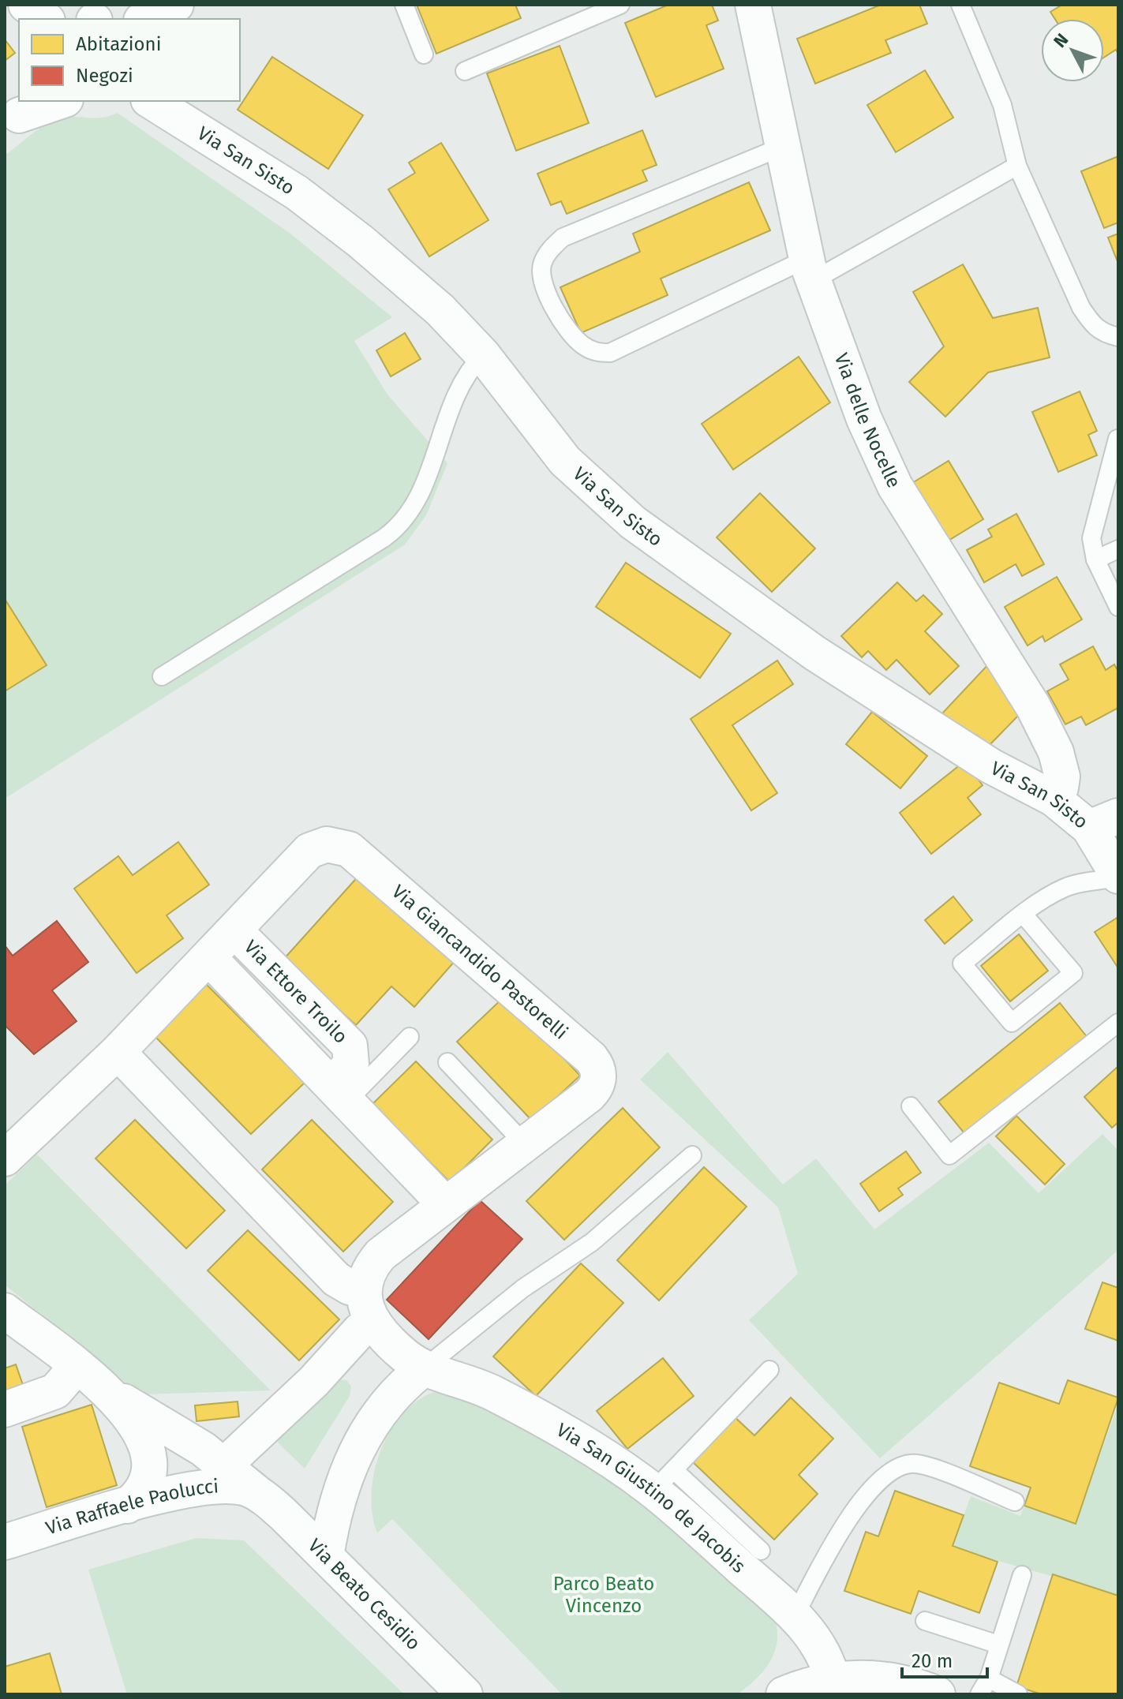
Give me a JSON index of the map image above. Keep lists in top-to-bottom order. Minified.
{"streets":{"street":["Via San Sisto","Via delle Nocelle","Via Giancandido Pastorelli","Via Ettore Troilo","Via San Giustino de Jacobis","Via Raffaele Paolucci","Via Beato Cesidio"]},"crossings":[["Via San Sisto","Via delle Nocelle"],["Via Giancandido Pastorelli","Via Ettore Troilo"],["Via Raffaele Paolucci","Via Beato Cesidio"]],"parks":["Parco Beato Vincenzo"],"legend":["Abitazioni","Negozi"],"scale_bar":"20 m","north":"top left"}
